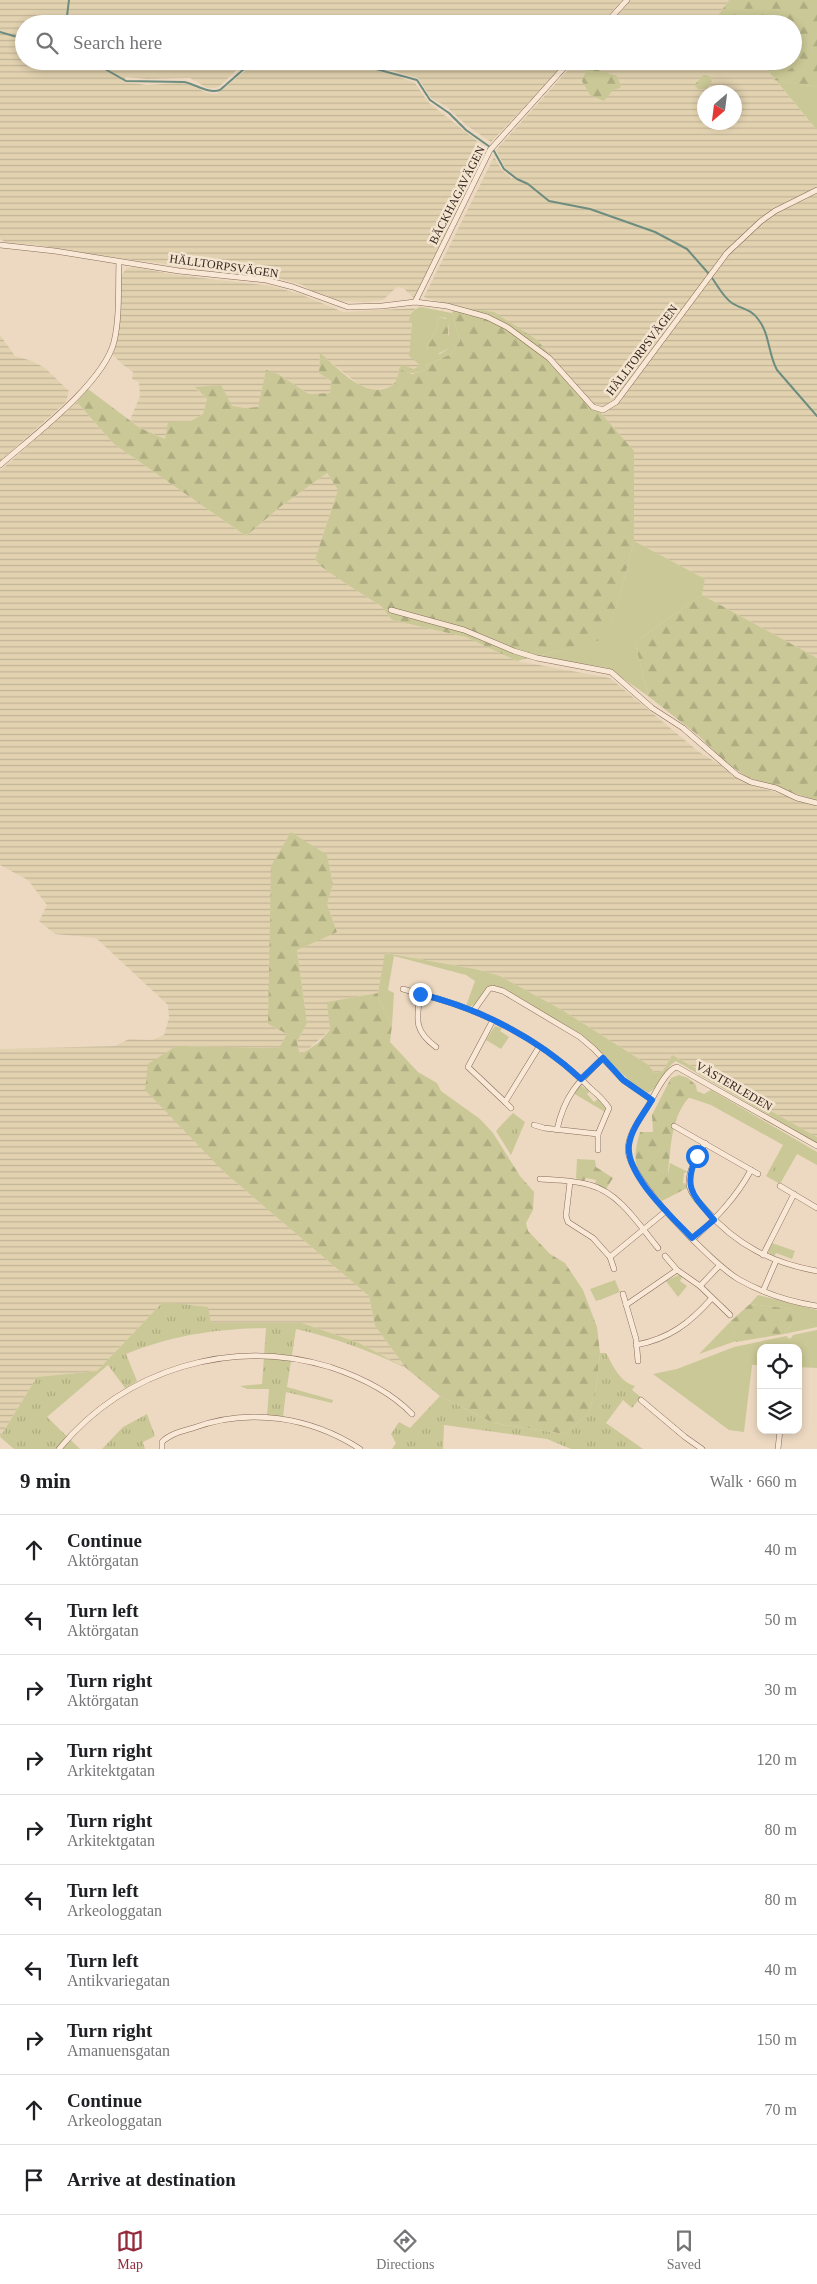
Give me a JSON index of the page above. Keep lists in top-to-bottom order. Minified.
{"streets":{"street":["BÄCKHAGAVÄGEN","HÄLLTORPSVÄGEN","VÄSTERLEDEN"]},"crossings":[["BÄCKHAGAVÄGEN","HÄLLTORPSVÄGEN"]],"north":"bottom left","page":{"search":"Search here","heading":["9 min","Walk · 660 m"],"list":[["Continue","Aktörgatan","40 m"],["Turn left","Aktörgatan","50 m"],["Turn right","Aktörgatan","30 m"],["Turn right","Arkitektgatan","120 m"],["Turn right","Arkitektgatan","80 m"],["Turn left","Arkeologgatan","80 m"],["Turn left","Antikvariegatan","40 m"],["Turn right","Amanuensgatan","150 m"],["Continue","Arkeologgatan","70 m"],"Arrive at destination"],"nav":["Map","Directions","Saved"]}}
